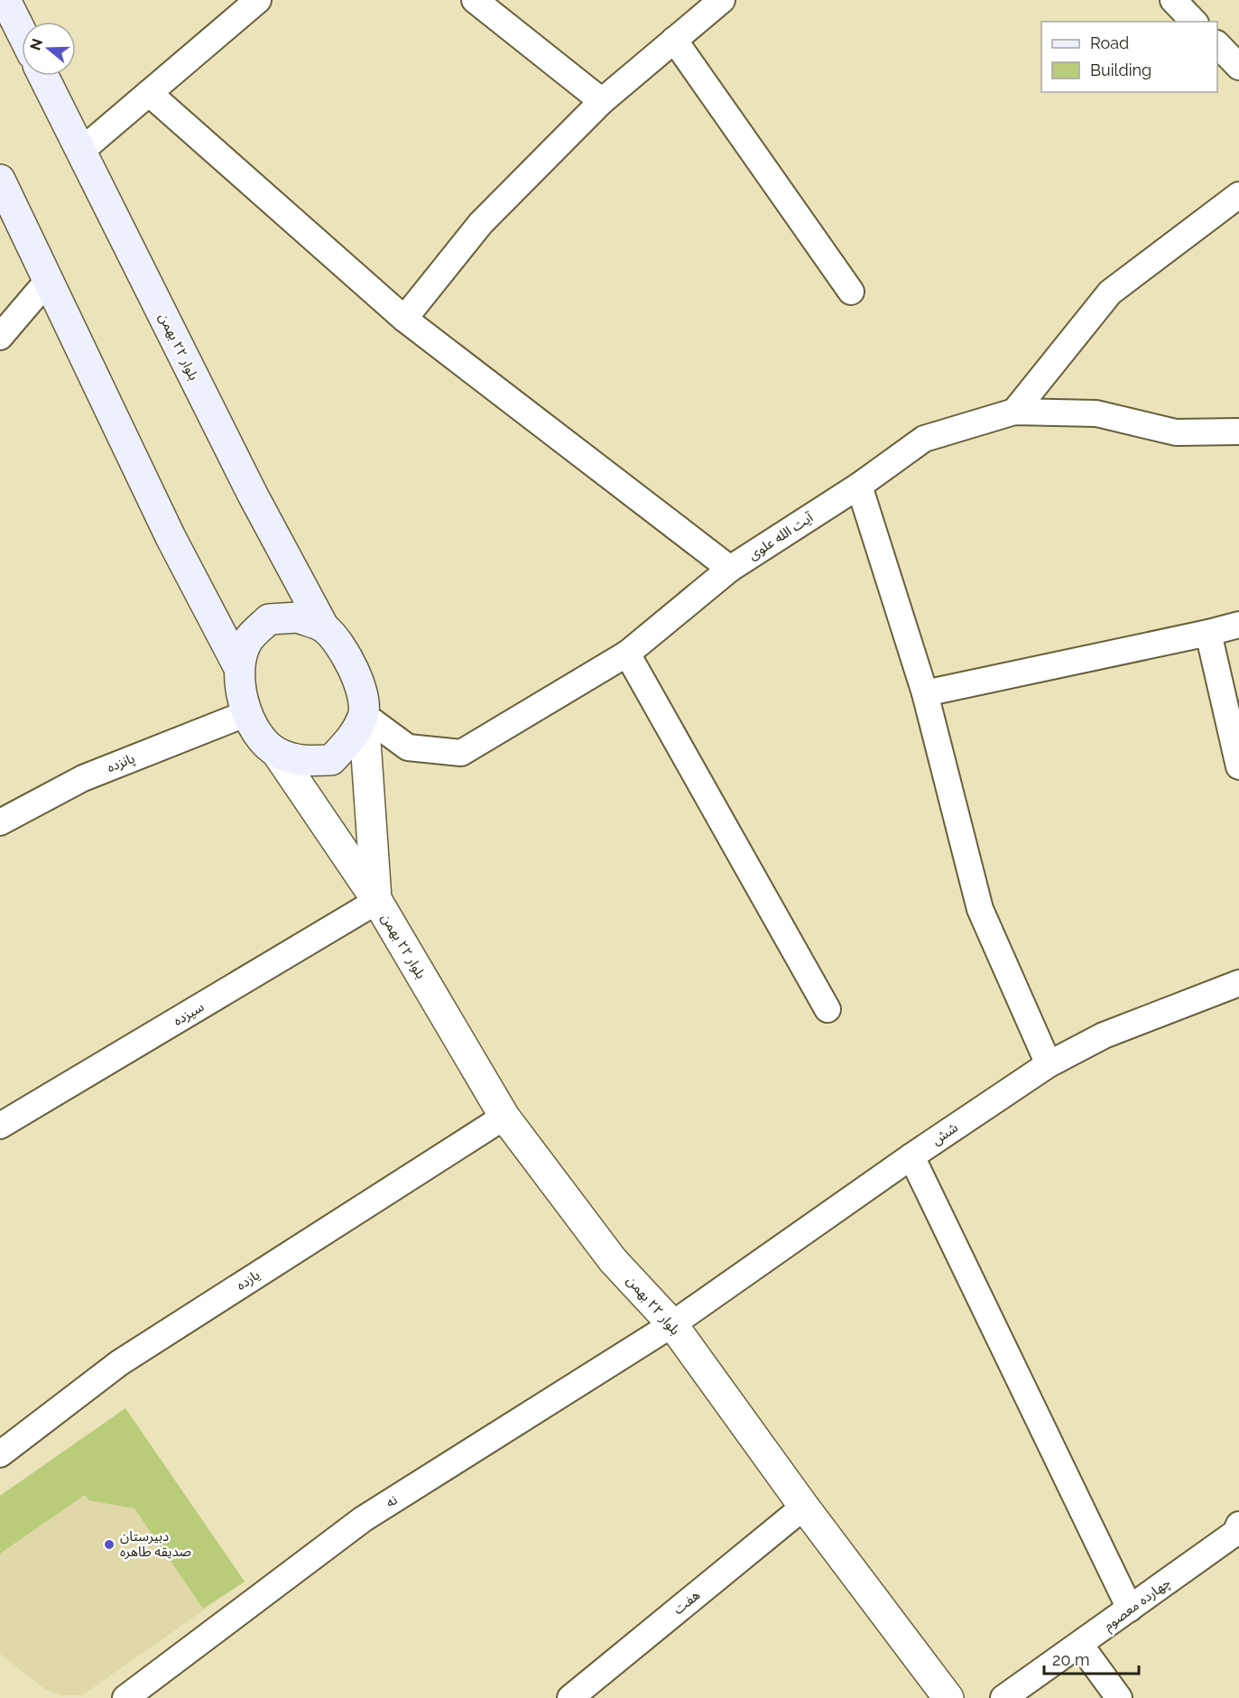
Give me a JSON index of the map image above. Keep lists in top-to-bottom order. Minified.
{"streets":{"main road":["بلوار ۲۲ بهمن"],"street":["آیت الله علوی","پانزده","سیزده","شش","یازده","نه","هفت","چهارده معصوم"]},"crossings":[["بلوار ۲۲ بهمن","آیت الله علوی"],["بلوار ۲۲ بهمن","پانزده"],["بلوار ۲۲ بهمن","سیزده"],["بلوار ۲۲ بهمن","شش"],["بلوار ۲۲ بهمن","یازده"],["بلوار ۲۲ بهمن","نه"],["بلوار ۲۲ بهمن","هفت"],["آیت الله علوی","پانزده"],["شش","نه"]],"places":["دبیرستان صدیقه طاهره"],"legend":["Road","Building"],"scale_bar":"20 m","north":"left"}
